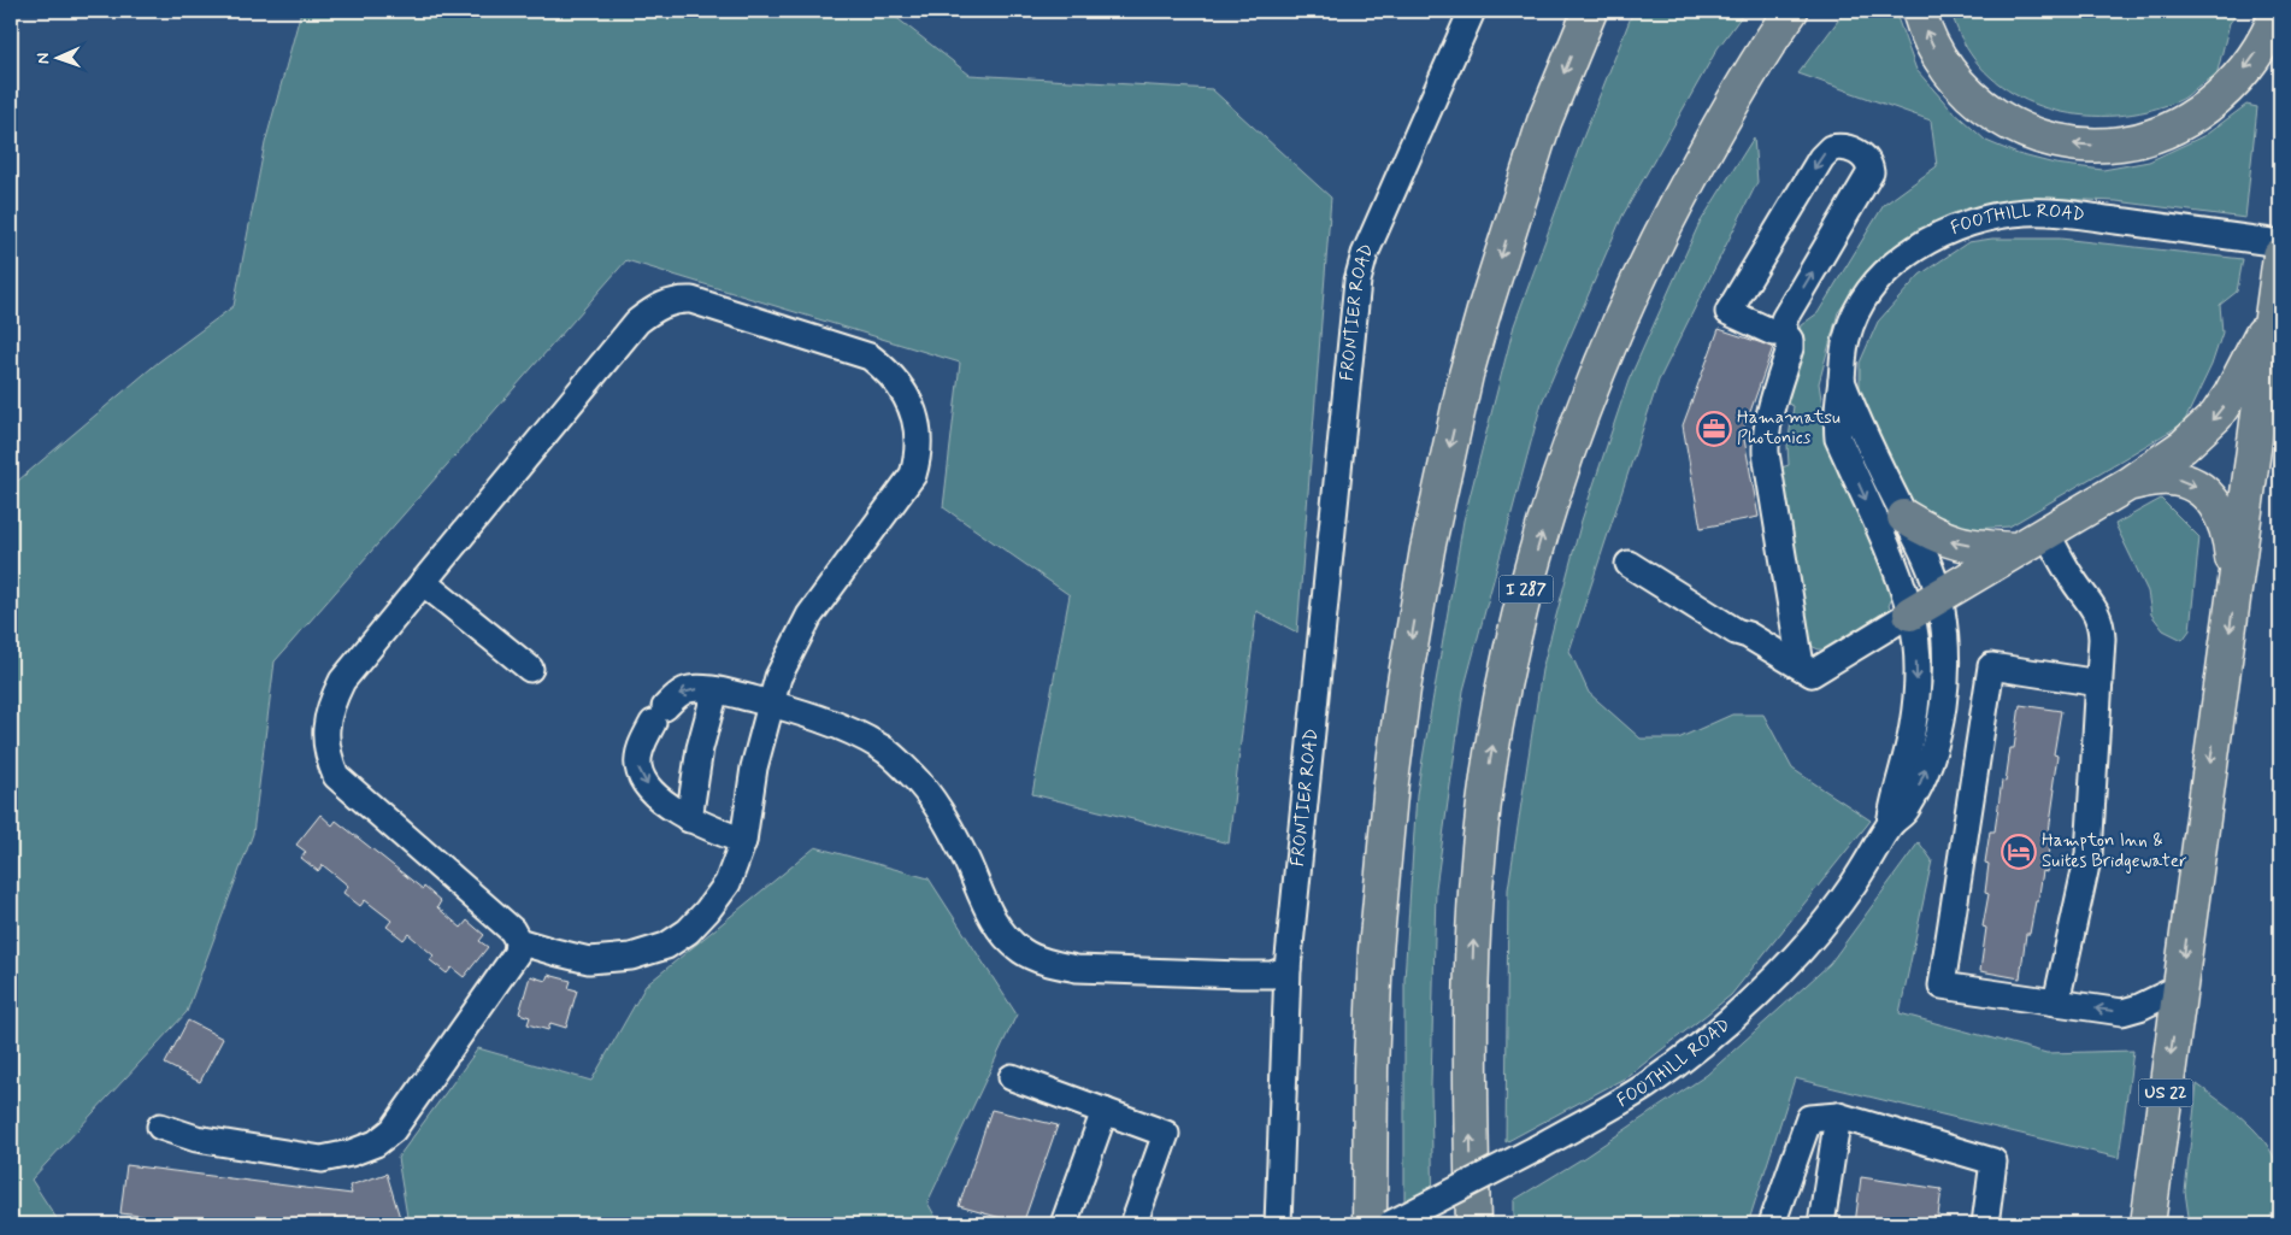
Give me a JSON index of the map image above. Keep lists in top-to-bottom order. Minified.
{"streets":{"highway":["I 287","US 22"],"street":["FOOTHILL ROAD","FRONTIER ROAD"]},"places":{"office":["Hamamatsu Photonics"],"hotel":["Hampton Inn & Suites Bridgewater"]},"north":"left"}
